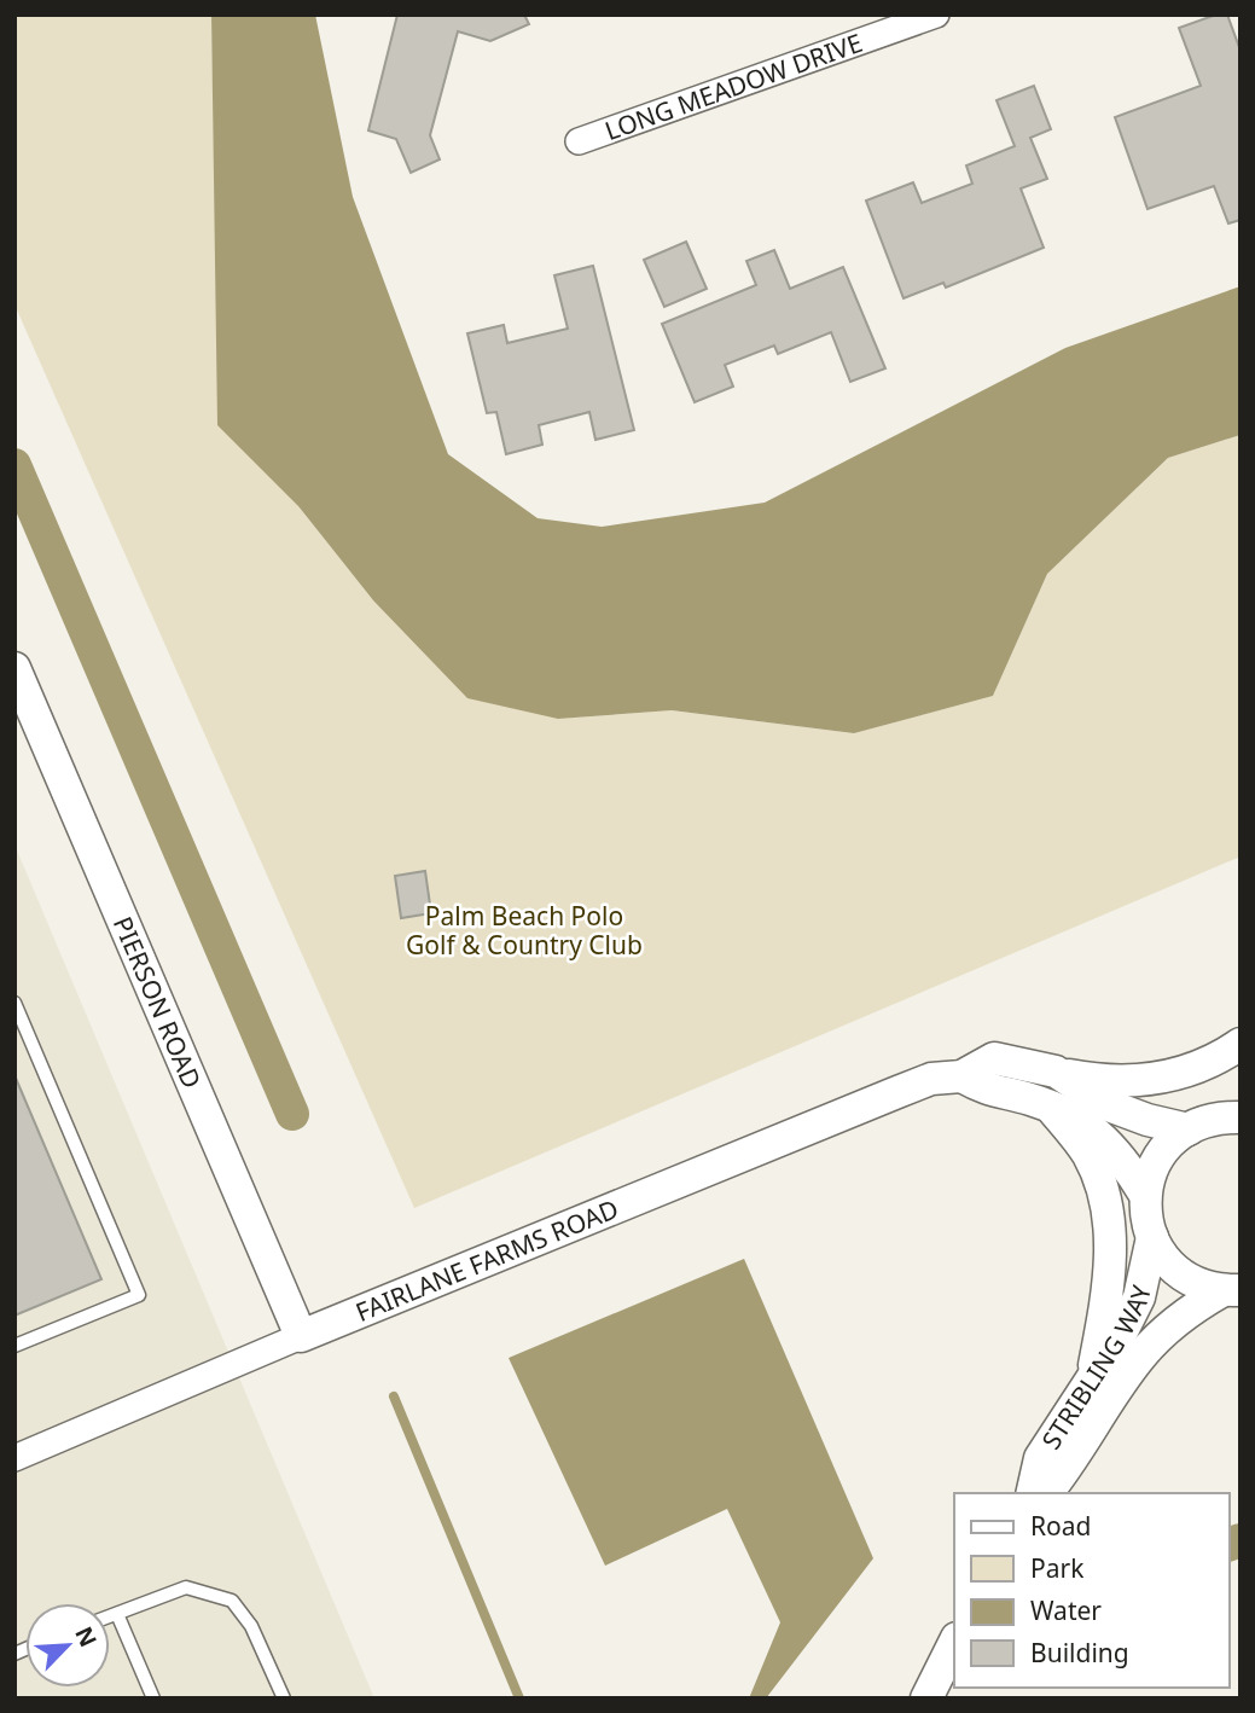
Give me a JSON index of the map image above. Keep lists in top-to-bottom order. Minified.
{"streets":{"street":["LONG MEADOW DRIVE","PIERSON ROAD","FAIRLANE FARMS ROAD","STRIBLING WAY"]},"crossings":[["PIERSON ROAD","FAIRLANE FARMS ROAD"]],"parks":["Palm Beach Polo Golf & Country Club"],"legend":["Road","Park","Water","Building"],"north":"top right"}
